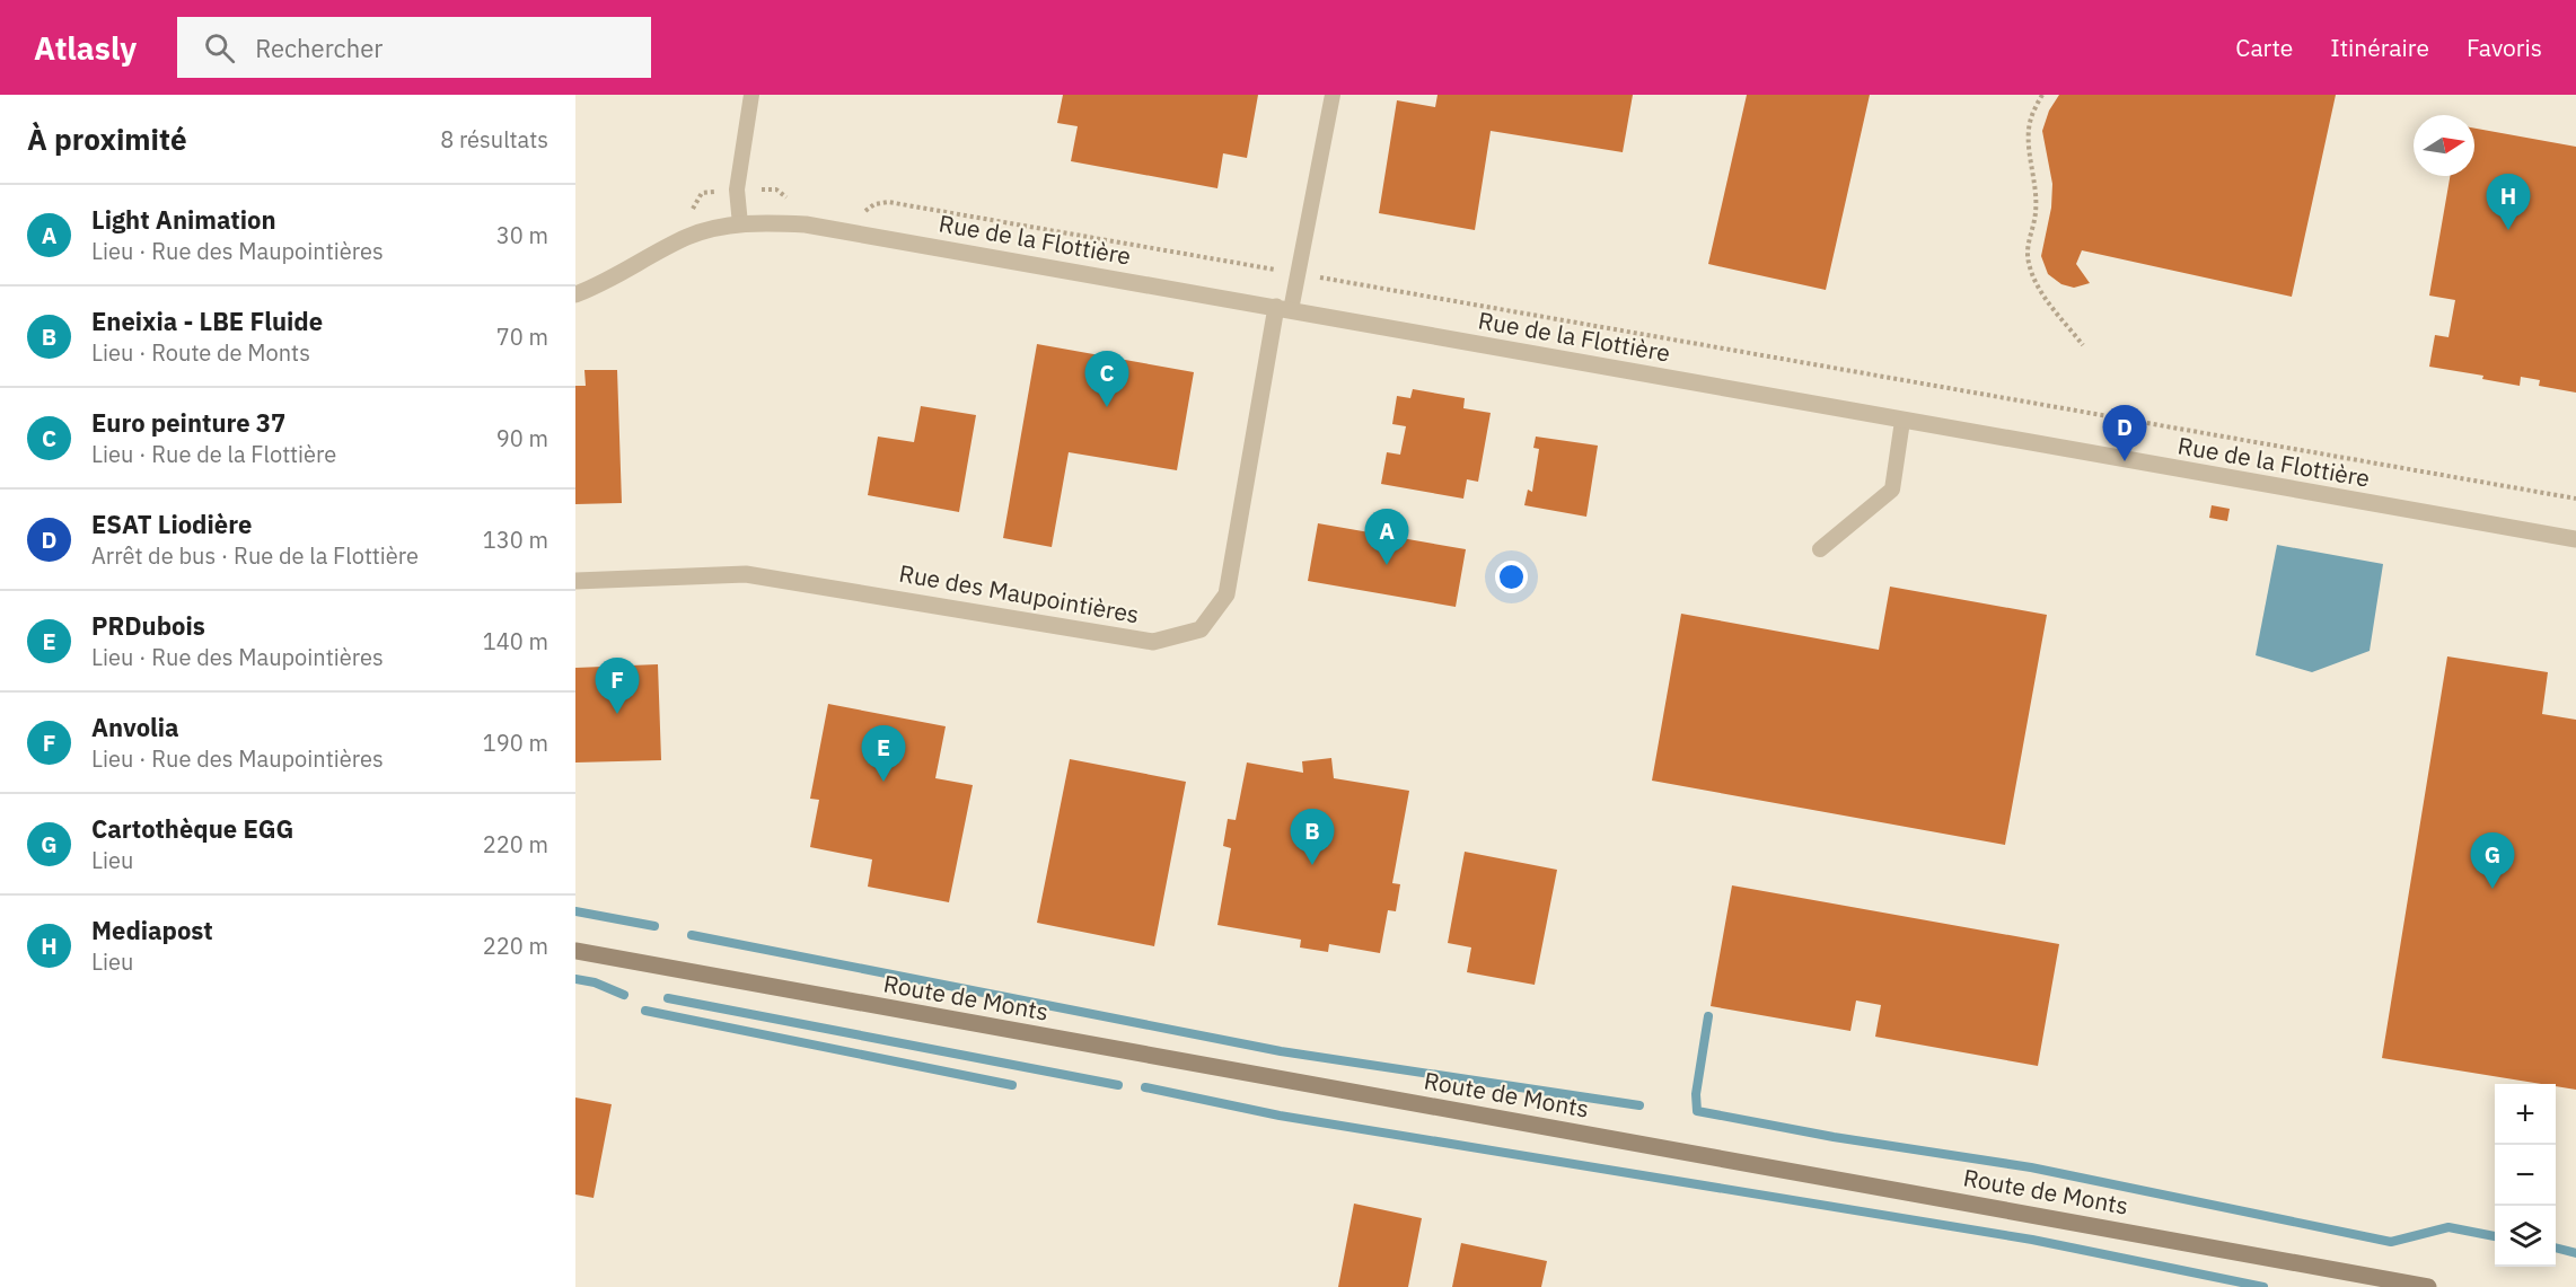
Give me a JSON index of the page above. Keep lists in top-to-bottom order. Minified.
{"streets":{"main road":["Route de Monts"],"street":["Rue de la Flottière","Rue des Maupointières"]},"crossings":[["Rue de la Flottière","Rue des Maupointières"]],"north":"right","page":{"header":"Atlasly","search":"Rechercher","nav":["Carte","Itinéraire","Favoris"],"heading":["À proximité","8 résultats"],"pins":["H","C","D","A","F","E","B","G"],"list":[{"mark":"A","name":"Light Animation","note":"Lieu · Rue des Maupointières","value":"30 m"},{"mark":"B","name":"Eneixia - LBE Fluide","note":"Lieu · Route de Monts","value":"70 m"},{"mark":"C","name":"Euro peinture 37","note":"Lieu · Rue de la Flottière","value":"90 m"},{"mark":"D","name":"ESAT Liodière","note":"Arrêt de bus · Rue de la Flottière","value":"130 m"},{"mark":"E","name":"PRDubois","note":"Lieu · Rue des Maupointières","value":"140 m"},{"mark":"F","name":"Anvolia","note":"Lieu · Rue des Maupointières","value":"190 m"},{"mark":"G","name":"Cartothèque EGG","note":"Lieu","value":"220 m"},{"mark":"H","name":"Mediapost","note":"Lieu","value":"220 m"}],"map_buttons":["+","−"]}}
